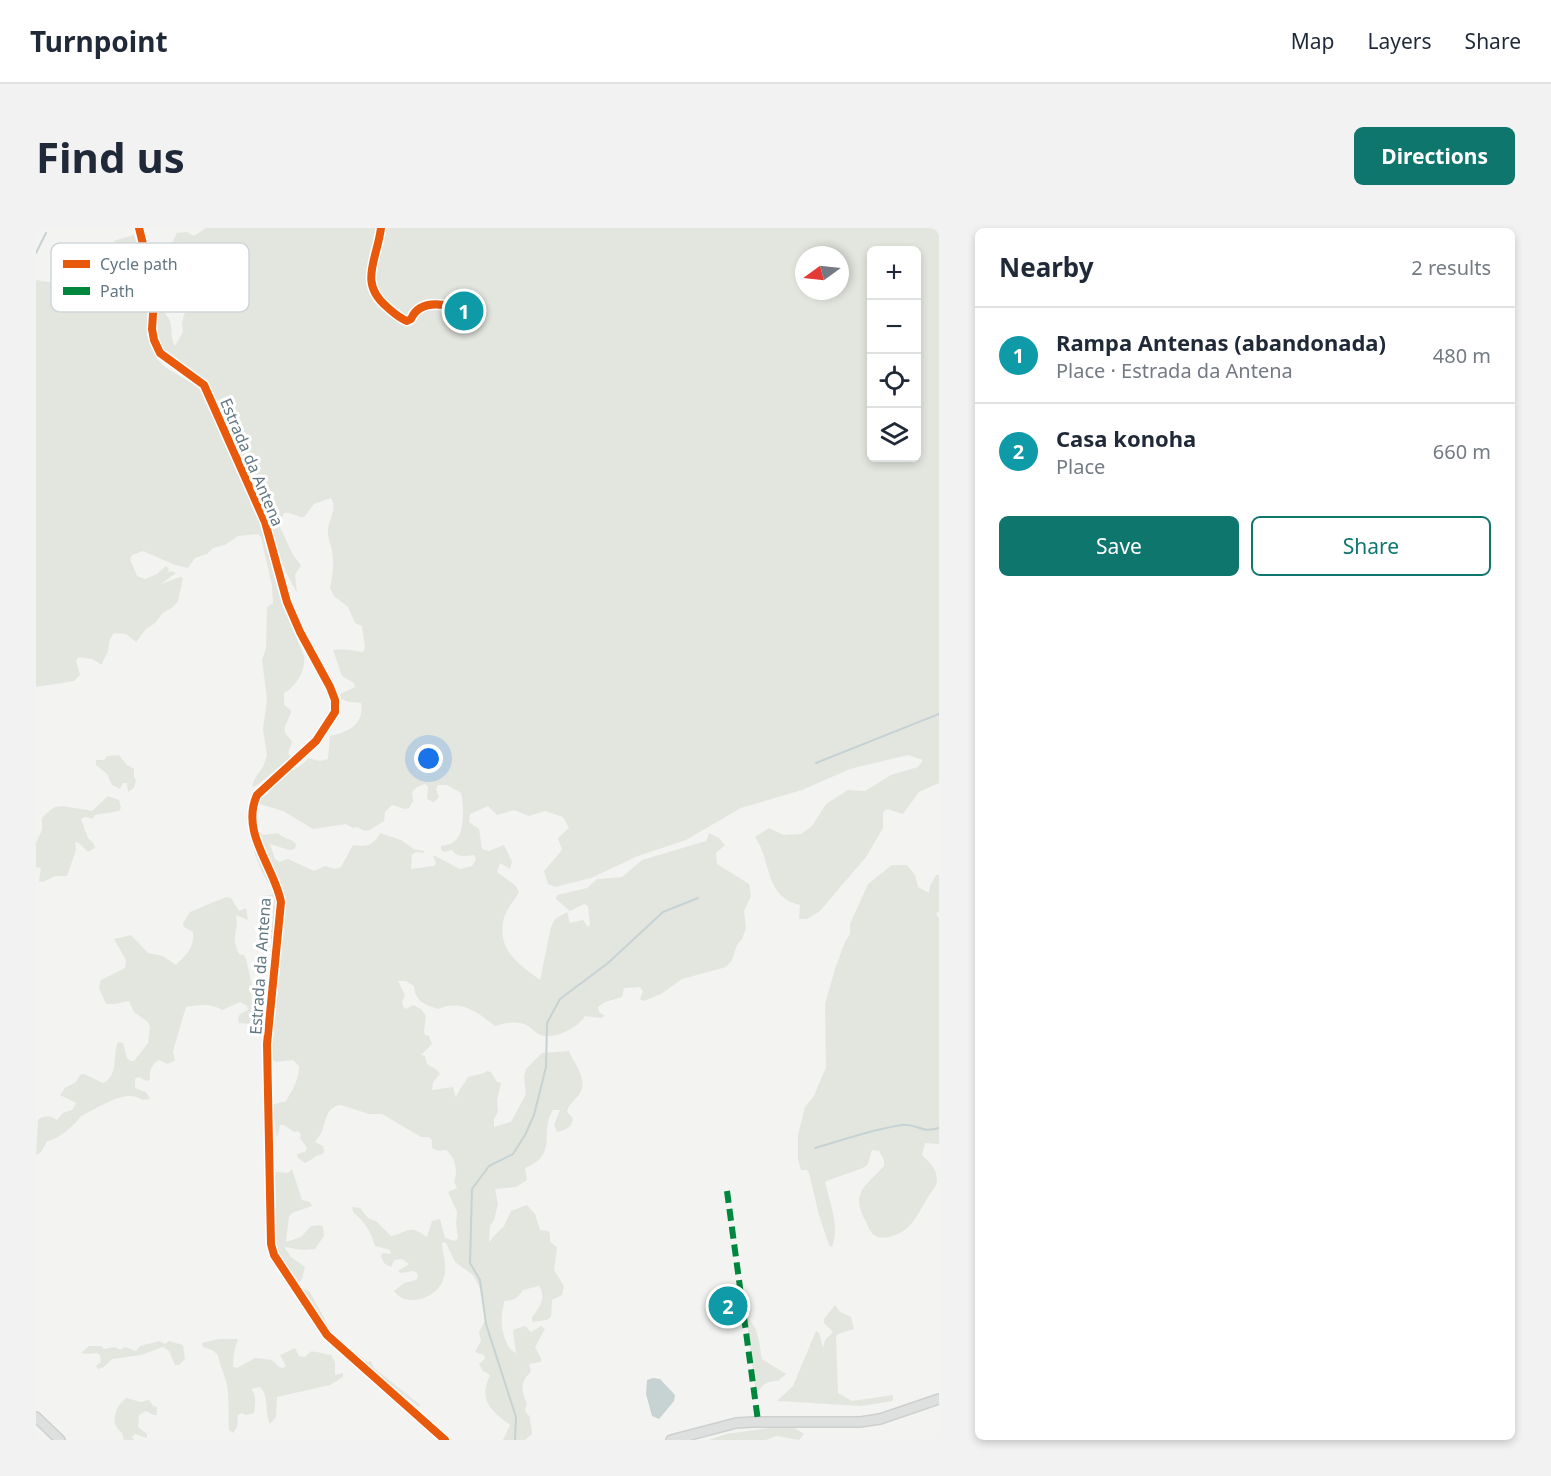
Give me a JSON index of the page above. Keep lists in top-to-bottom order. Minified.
{"streets":{"street":["Estrada da Antena"]},"legend":["Cycle path","Path"],"north":"left","page":{"header":"Turnpoint","nav":["Map","Layers","Share"],"buttons":["Directions",["Save","Share"]],"title":"Find us","heading":["Nearby","2 results"],"map_buttons":["+","−"],"pins":["1","2"],"list":[{"mark":"1","name":"Rampa Antenas (abandonada)","note":"Place · Estrada da Antena","value":"480 m"},{"mark":"2","name":"Casa konoha","note":"Place","value":"660 m"}]}}
